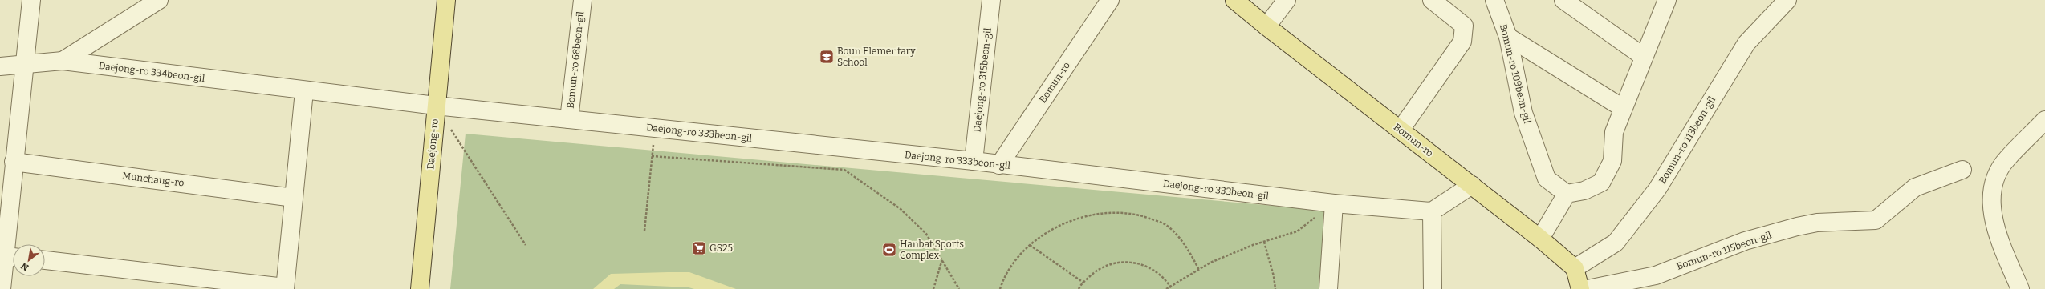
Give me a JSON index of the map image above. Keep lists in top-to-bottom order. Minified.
{"streets":{"main road":["Bomun-ro","Daejong-ro"],"street":["Bomun-ro 68beon-gil","Daejong-ro 334beon-gil","Bomun-ro 109beon-gil","Daejong-ro 315beon-gil","Daejong-ro 333beon-gil","Bomun-ro 113beon-gil","Munchang-ro","Bomun-ro 115beon-gil"]},"crossings":[["Bomun-ro 68beon-gil","Daejong-ro 333beon-gil"],["Daejong-ro 334beon-gil","Daejong-ro 333beon-gil"],["Daejong-ro 334beon-gil","Daejong-ro"],["Daejong-ro 315beon-gil","Daejong-ro 333beon-gil"],["Bomun-ro","Daejong-ro 333beon-gil"],["Bomun-ro","Bomun-ro 113beon-gil"],["Daejong-ro 333beon-gil","Daejong-ro"]],"places":{"school or university":["Boun Elementary School"],"supermarket":["GS25"],"sports":["Hanbat Sports Complex"]},"north":"bottom left"}
